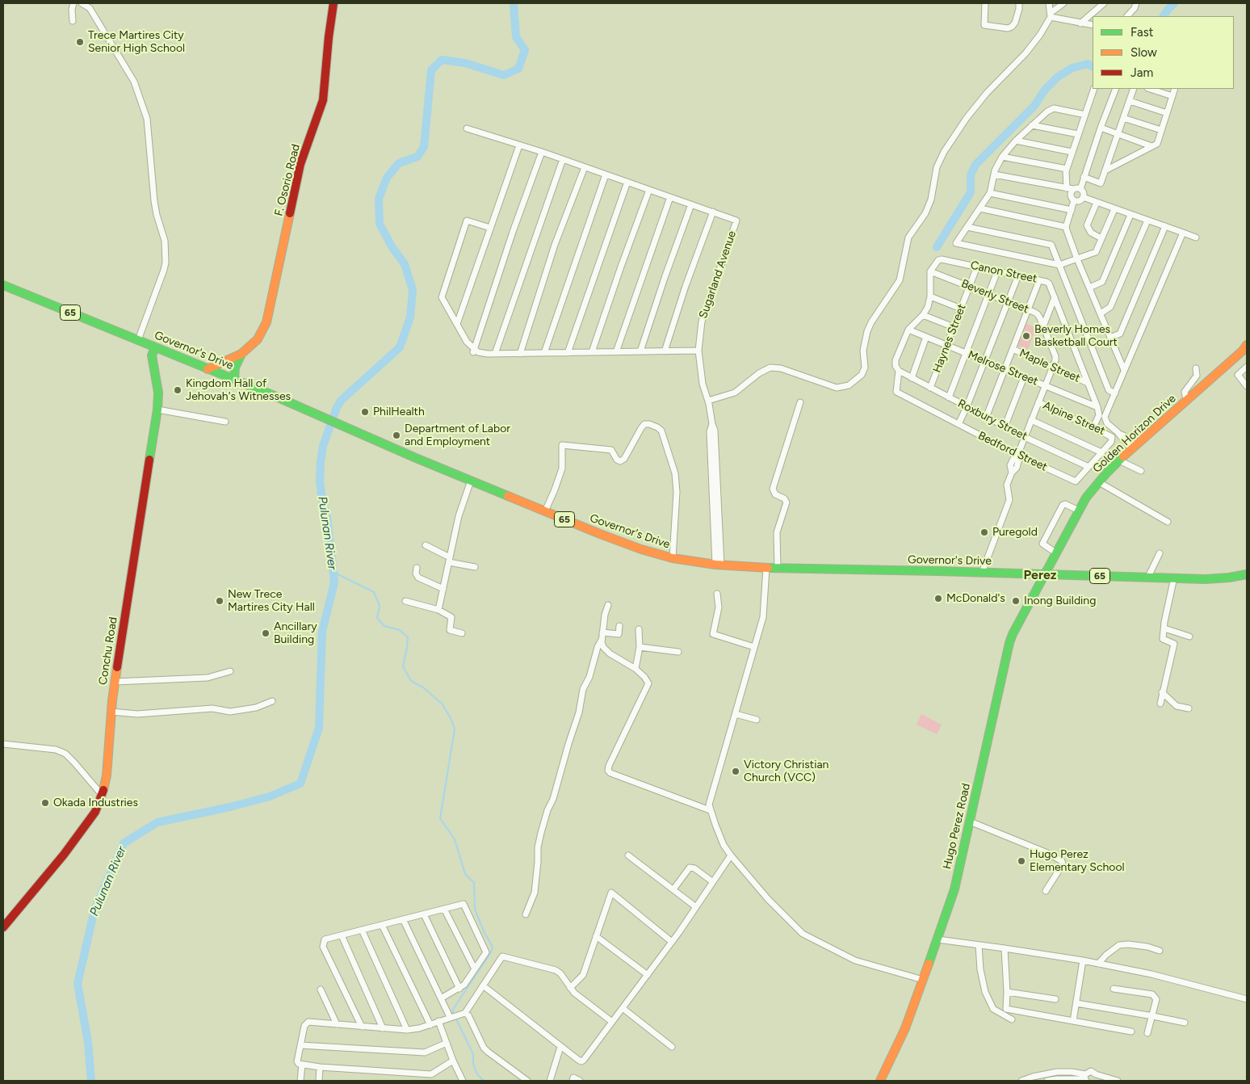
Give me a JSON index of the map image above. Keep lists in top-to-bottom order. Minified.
{"streets":{"main road":["F. Osorio Road","65","Governor's Drive","Golden Horizon Drive","Conchu Road","Hugo Perez Road"],"street":["Canon Street","Sugarland Avenue","Beverly Street","Haynes Street","Maple Street","Melrose Street","Alpine Street","Roxbury Street","Bedford Street"]},"crossings":[["F. Osorio Road","Governor's Drive"],["Canon Street","Beverly Street"],["Canon Street","Haynes Street"],["Canon Street","Maple Street"],["Canon Street","Melrose Street"],["Canon Street","Alpine Street"],["Sugarland Avenue","Governor's Drive"],["Beverly Street","Haynes Street"],["Beverly Street","Governor's Drive"],["Beverly Street","Maple Street"],["Beverly Street","Melrose Street"],["Beverly Street","Alpine Street"],["Beverly Street","Roxbury Street"],["Beverly Street","Bedford Street"],["Haynes Street","Melrose Street"],["Haynes Street","Roxbury Street"],["Governor's Drive","Golden Horizon Drive"],["Governor's Drive","Conchu Road"],["Governor's Drive","Hugo Perez Road"],["Alpine Street","Bedford Street"],["Roxbury Street","Bedford Street"],["Golden Horizon Drive","Hugo Perez Road"]],"districts":["Perez"],"water":["Pulunan River"],"places":["Trece Martires City Senior High School","Beverly Homes Basketball Court","Kingdom Hall of Jehovah's Witnesses","PhilHealth","Department of Labor and Employment","Puregold","McDonald's","New Trece Martires City Hall","Inong Building","Ancillary Building","Victory Christian Church (VCC)","Okada Industries","Hugo Perez Elementary School"],"legend":["Fast","Slow","Jam"]}
